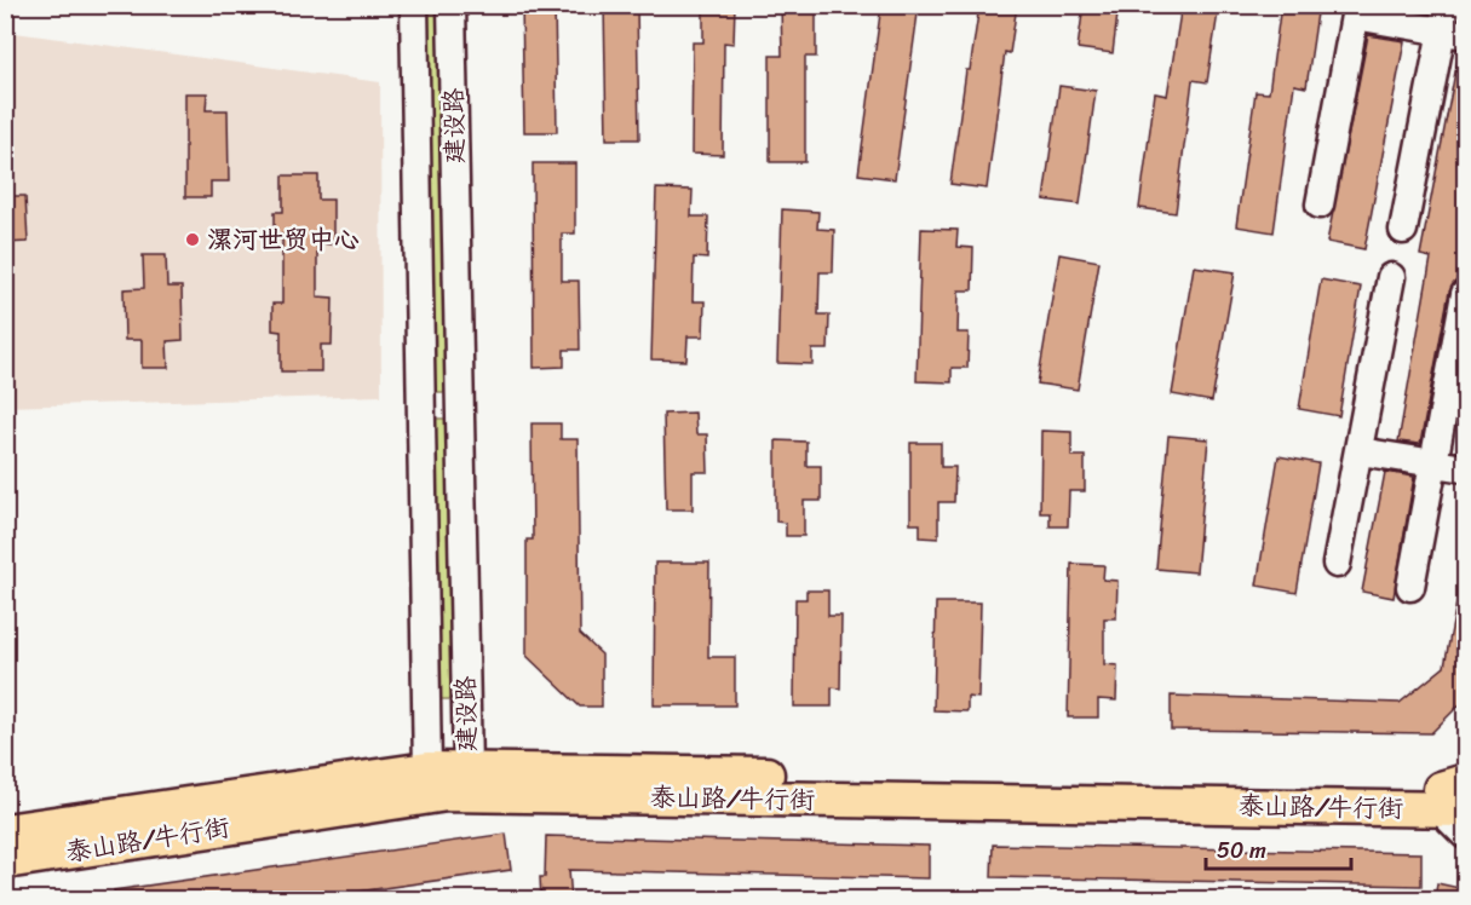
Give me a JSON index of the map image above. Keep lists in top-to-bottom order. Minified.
{"streets":{"main road":["泰山路/牛行街"],"street":["建设路"]},"crossings":[["建设路","泰山路/牛行街"]],"places":["漯河世贸中心"],"scale_bar":"50 m"}
